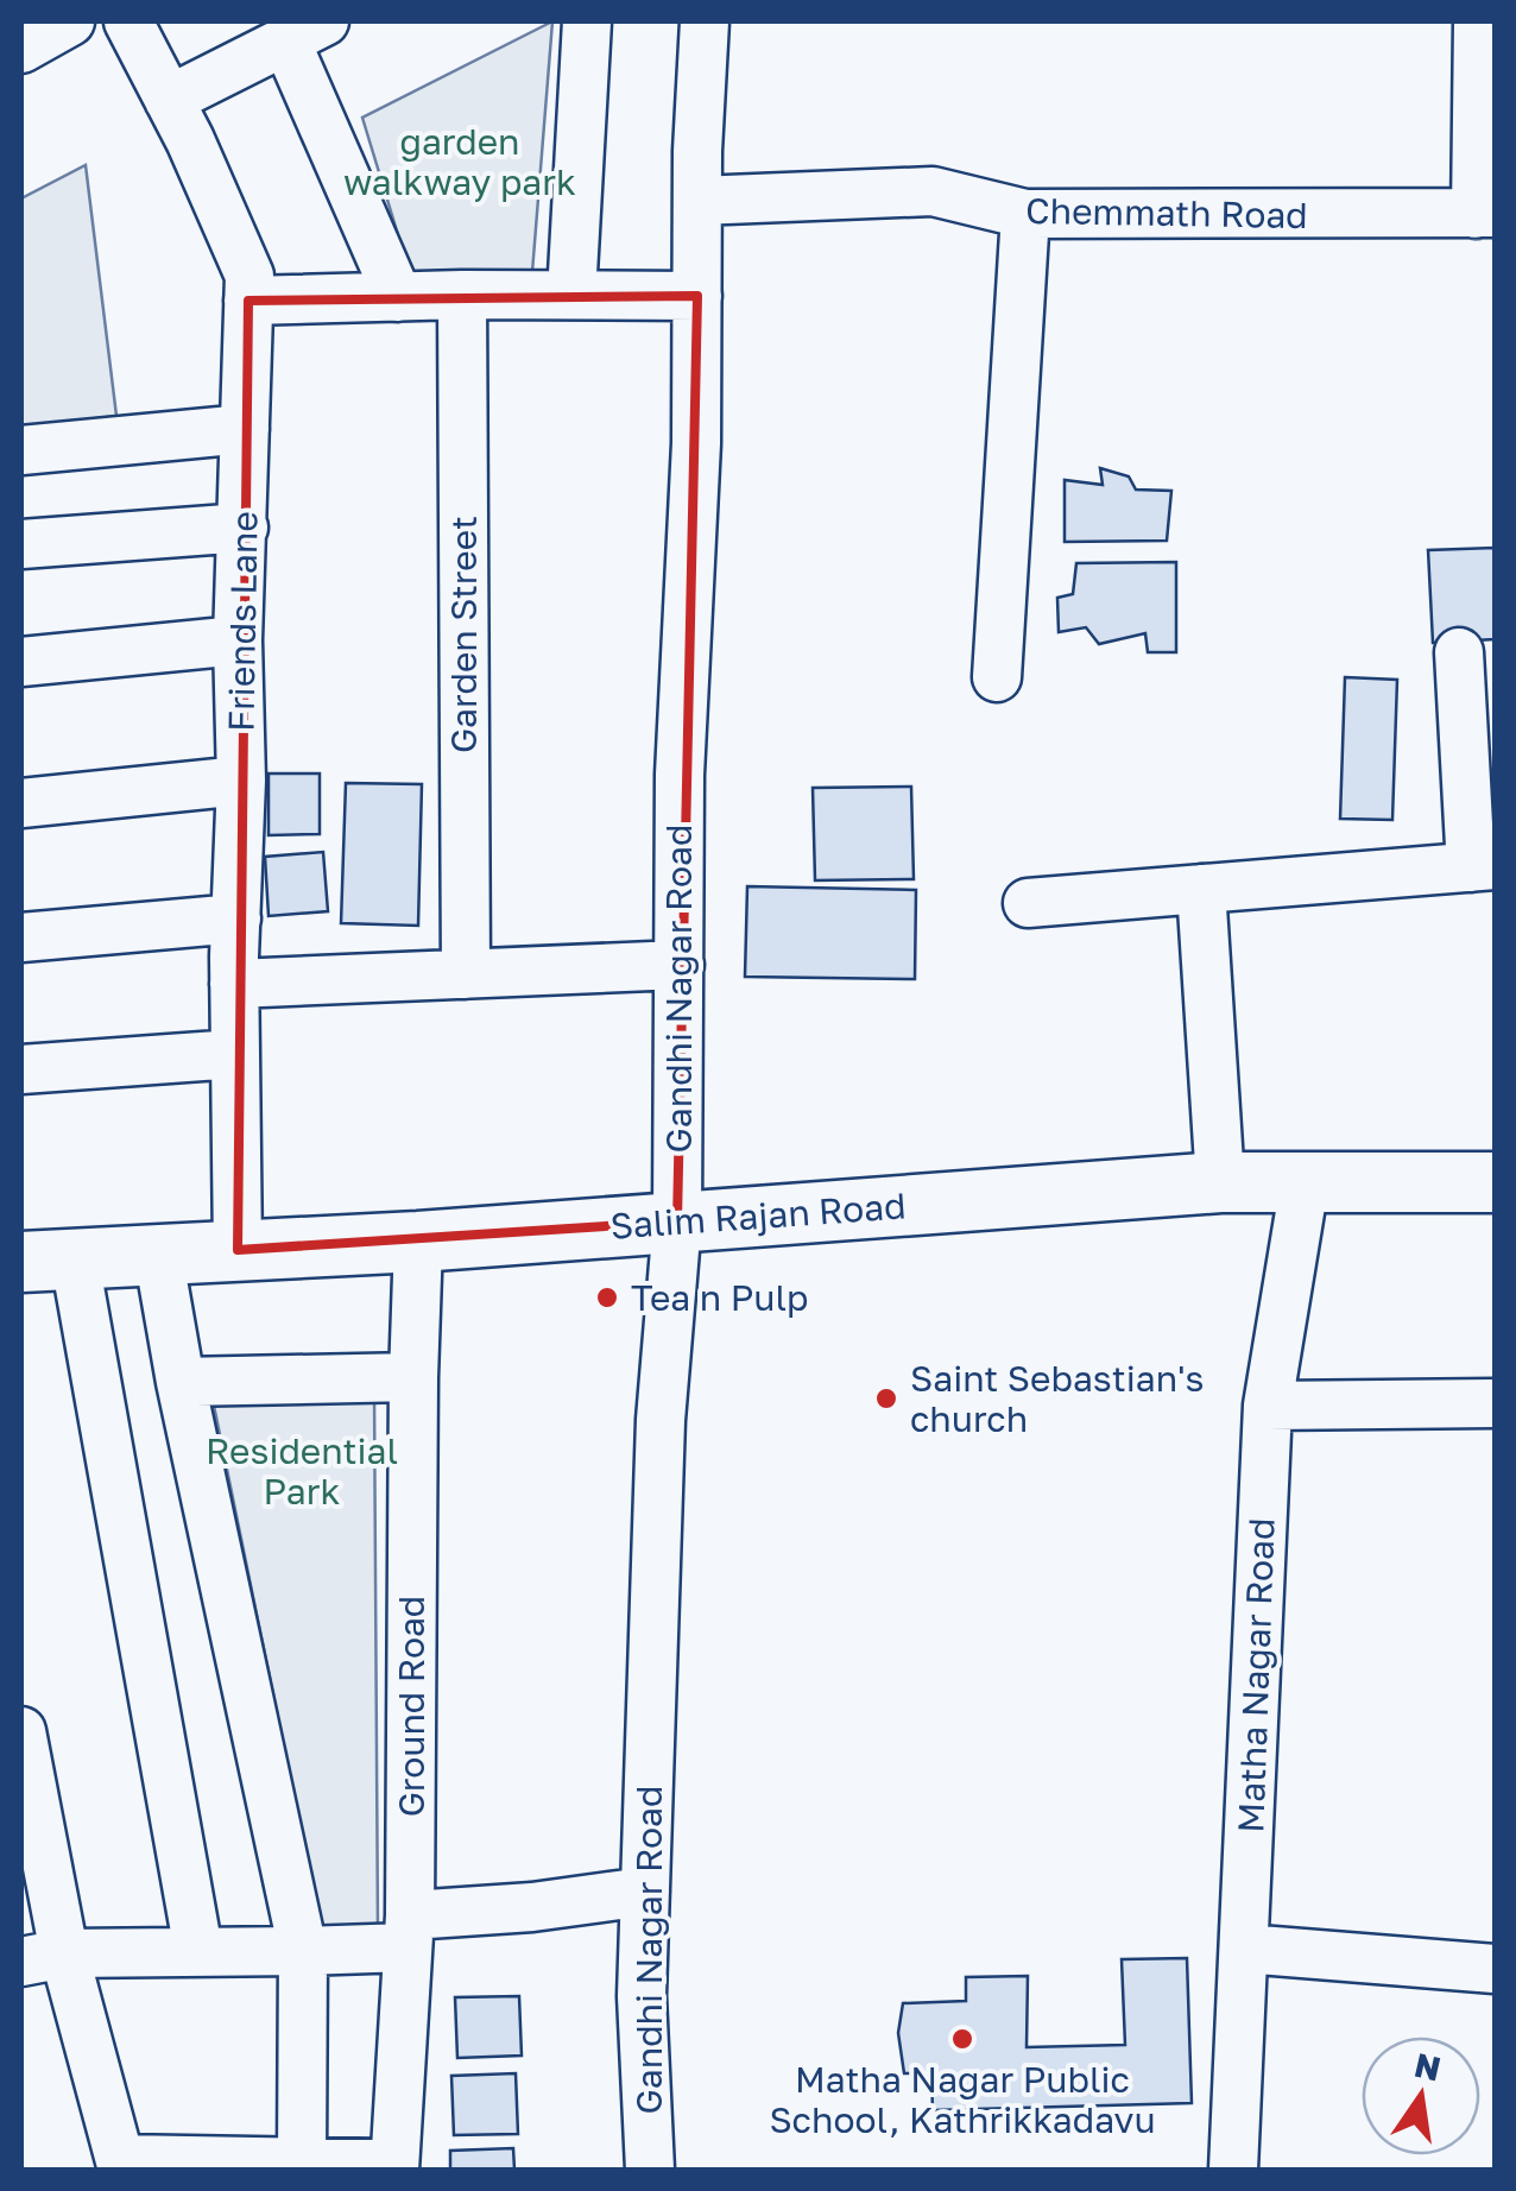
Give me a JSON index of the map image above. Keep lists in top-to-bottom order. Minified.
{"streets":{"main road":["Salim Rajan Road"],"street":["Chemmath Road","Friends Lane","Garden Street","Gandhi Nagar Road","Matha Nagar Road","Ground Road"]},"crossings":[["Chemmath Road","Gandhi Nagar Road"],["Friends Lane","Salim Rajan Road"],["Gandhi Nagar Road","Salim Rajan Road"],["Salim Rajan Road","Matha Nagar Road"],["Salim Rajan Road","Ground Road"]],"parks":["garden walkway park","Residential Park"],"places":["Tea n Pulp","Saint Sebastian's church","Matha Nagar Public School, Kathrikkadavu"],"north":"top"}
